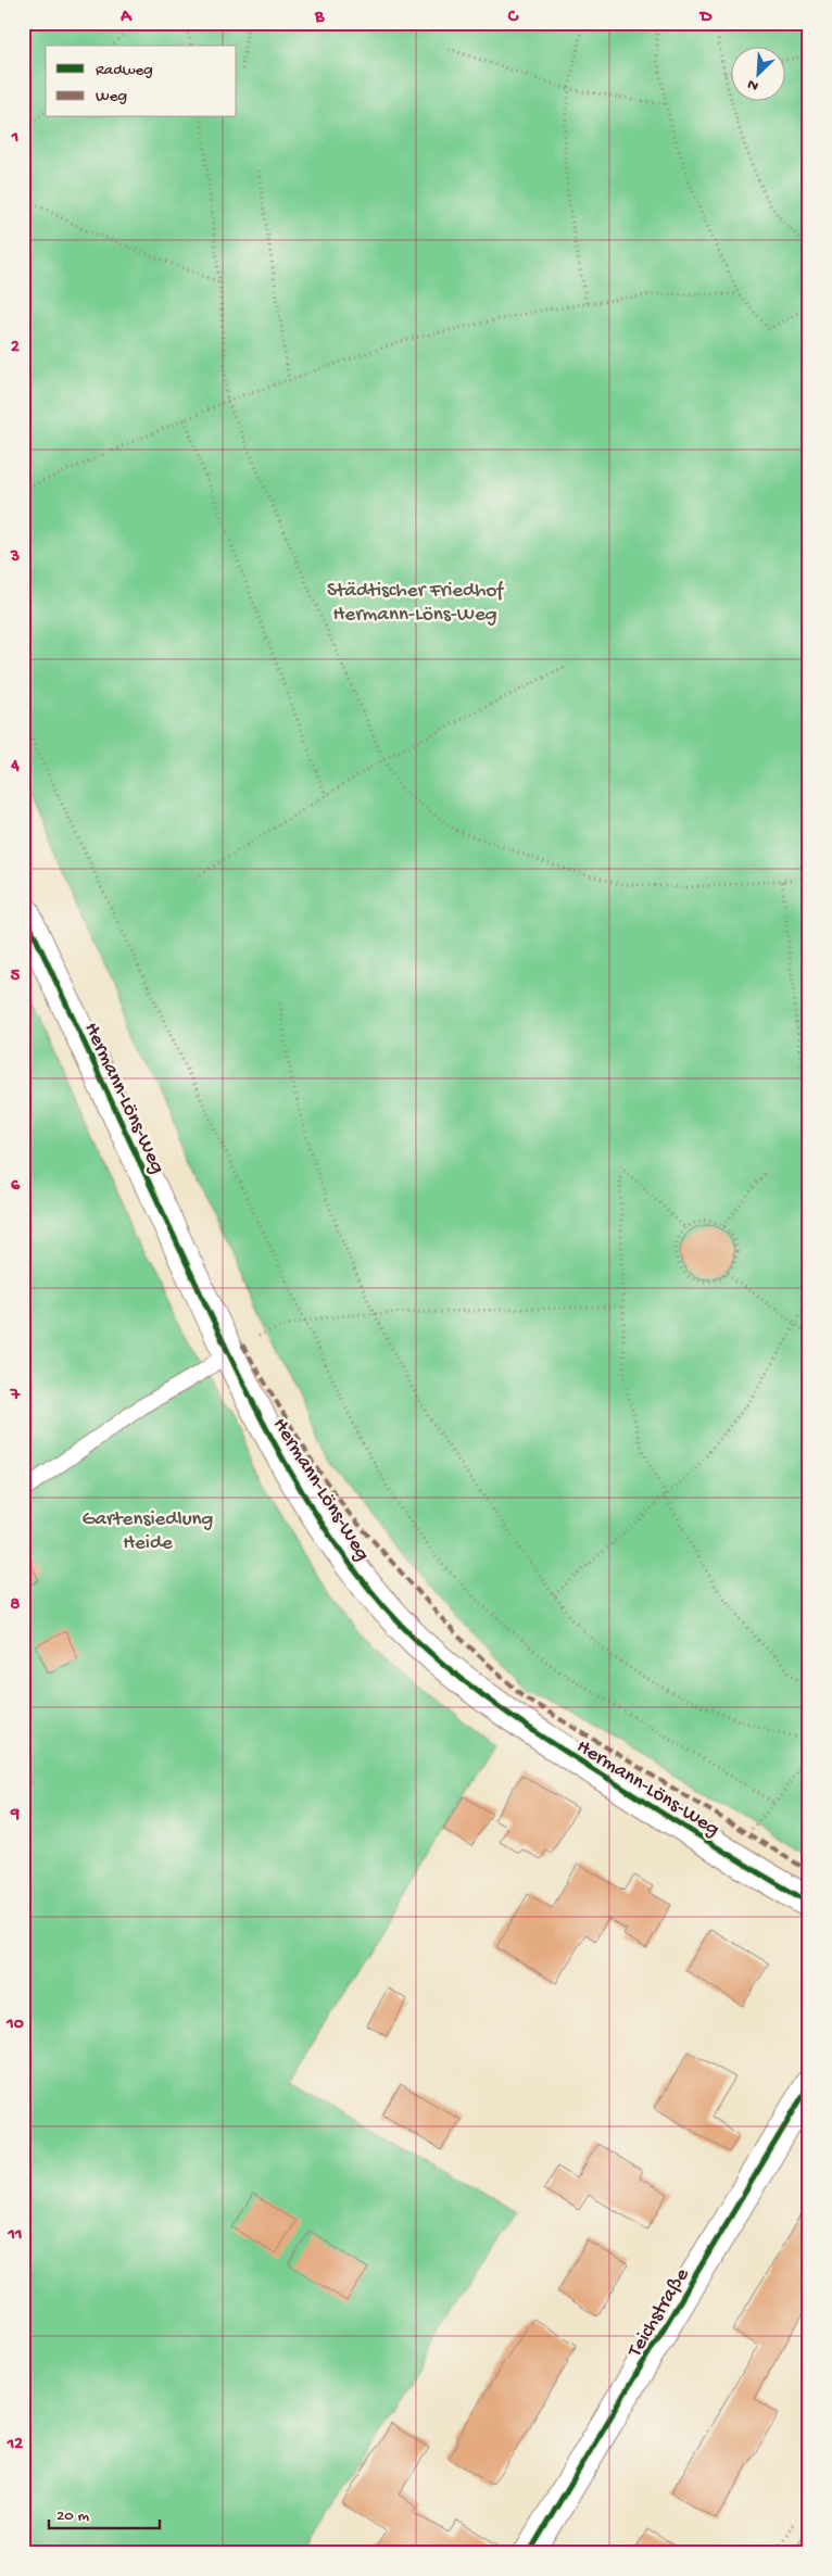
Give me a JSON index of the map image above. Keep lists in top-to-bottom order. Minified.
{"streets":{"street":["Hermann-Löns-Weg","Teichstraße"]},"parks":["Städtischer Friedhof Hermann-Löns-Weg","Gartensiedlung Heide"],"legend":["Radweg","Weg"],"scale_bar":"20 m","north":"bottom left","grid":{"columns":["A","B","C","D"],"rows":["1","2","3","4","5","6","7","8","9","10","11","12"]}}
